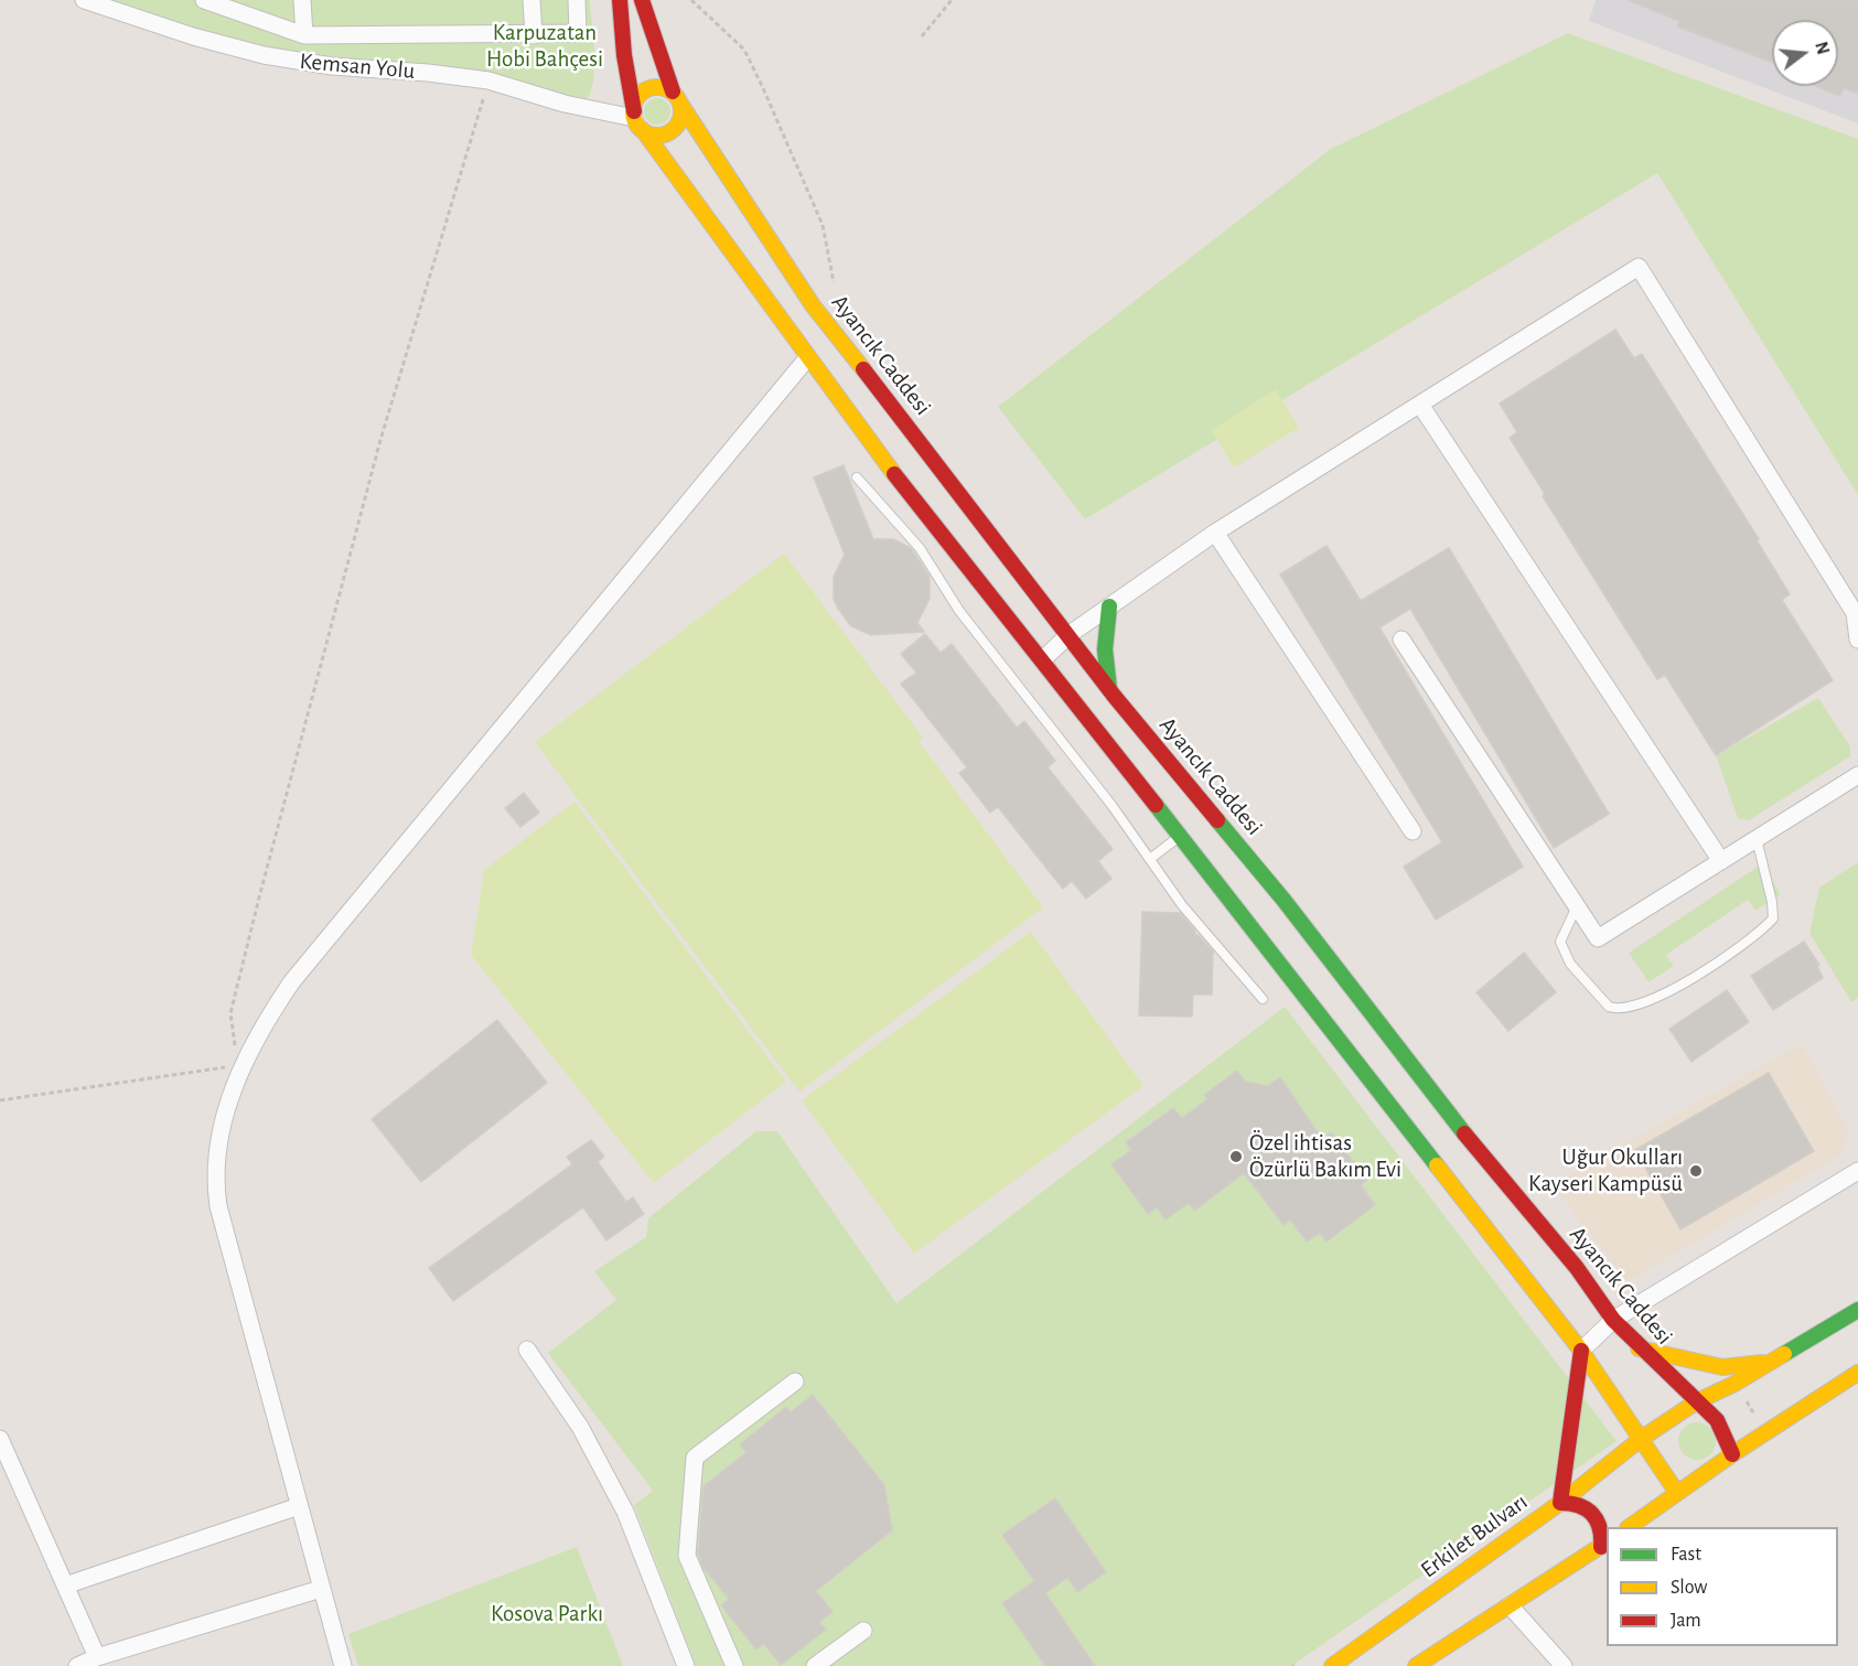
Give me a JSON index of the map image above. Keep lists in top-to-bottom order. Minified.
{"streets":{"street":["Kemsan Yolu","Ayancık Caddesi","Erkilet Bulvarı"]},"crossings":[["Kemsan Yolu","Ayancık Caddesi"],["Ayancık Caddesi","Erkilet Bulvarı"]],"parks":["Karpuzatan Hobi Bahçesi","Kosova Parkı"],"places":["Özel ihtisas Özürlü Bakım Evi","Uğur Okulları Kayseri Kampüsü"],"legend":["Fast","Slow","Jam"],"north":"right"}
